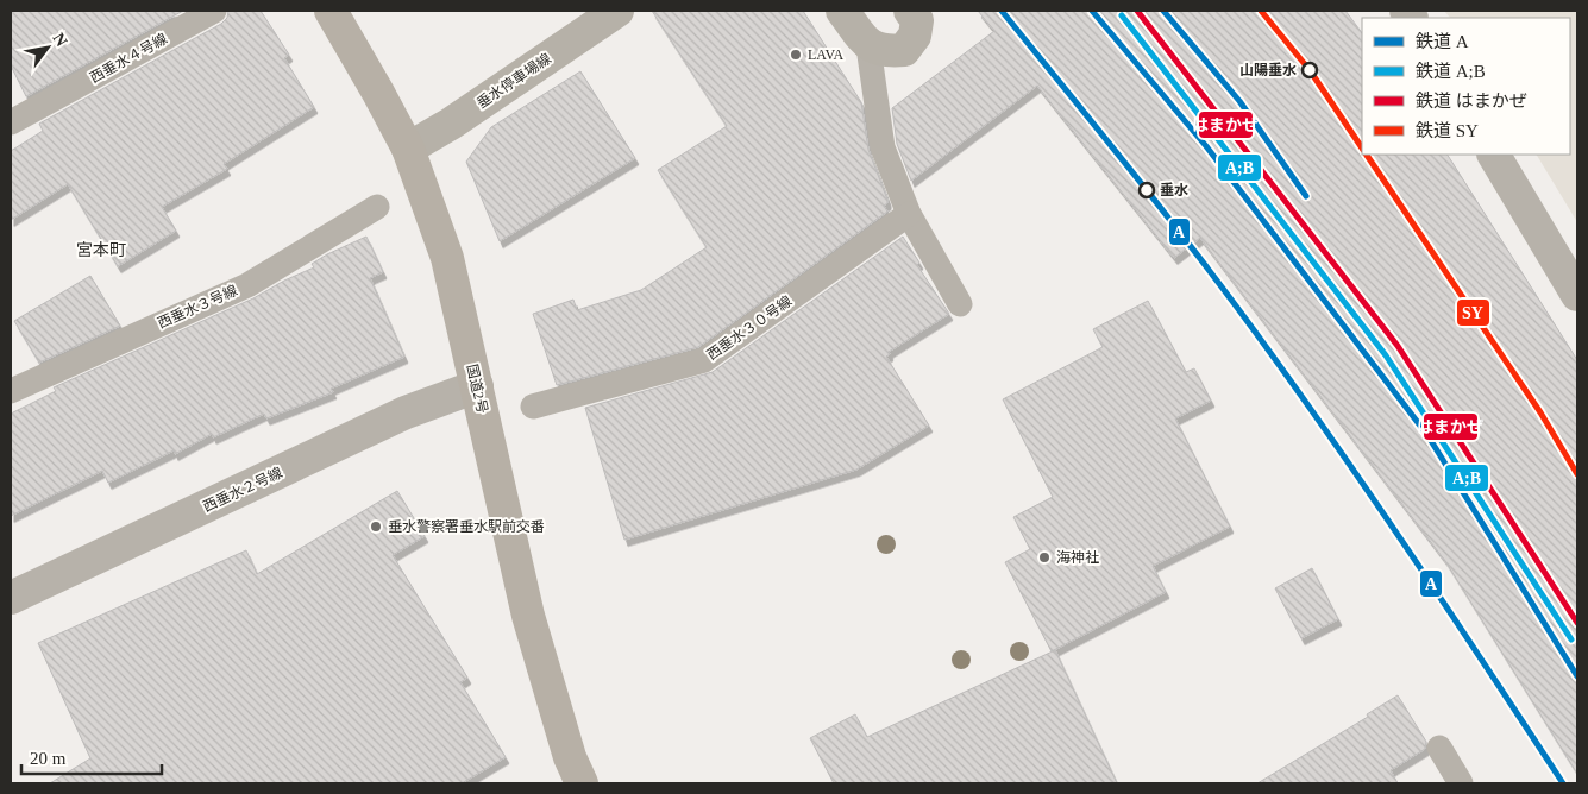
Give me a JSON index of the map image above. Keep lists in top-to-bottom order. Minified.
{"streets":{"highway":["国道2号"],"main road":["垂水停車場線"],"street":["西垂水２号線"],"lane":["西垂水４号線","西垂水３号線","西垂水３０号線"]},"crossings":[["垂水停車場線","国道2号"],["国道2号","西垂水２号線"]],"districts":["宮本町"],"places":["LAVA","山陽垂水","垂水","垂水警察署垂水駅前交番","海神社"],"lines":["rail line A","rail line はまかぜ","rail line SY","rail line A;B"],"legend":["鉄道 A","鉄道 A;B","鉄道 はまかぜ","鉄道 SY"],"scale_bar":"20 m","north":"top right"}
